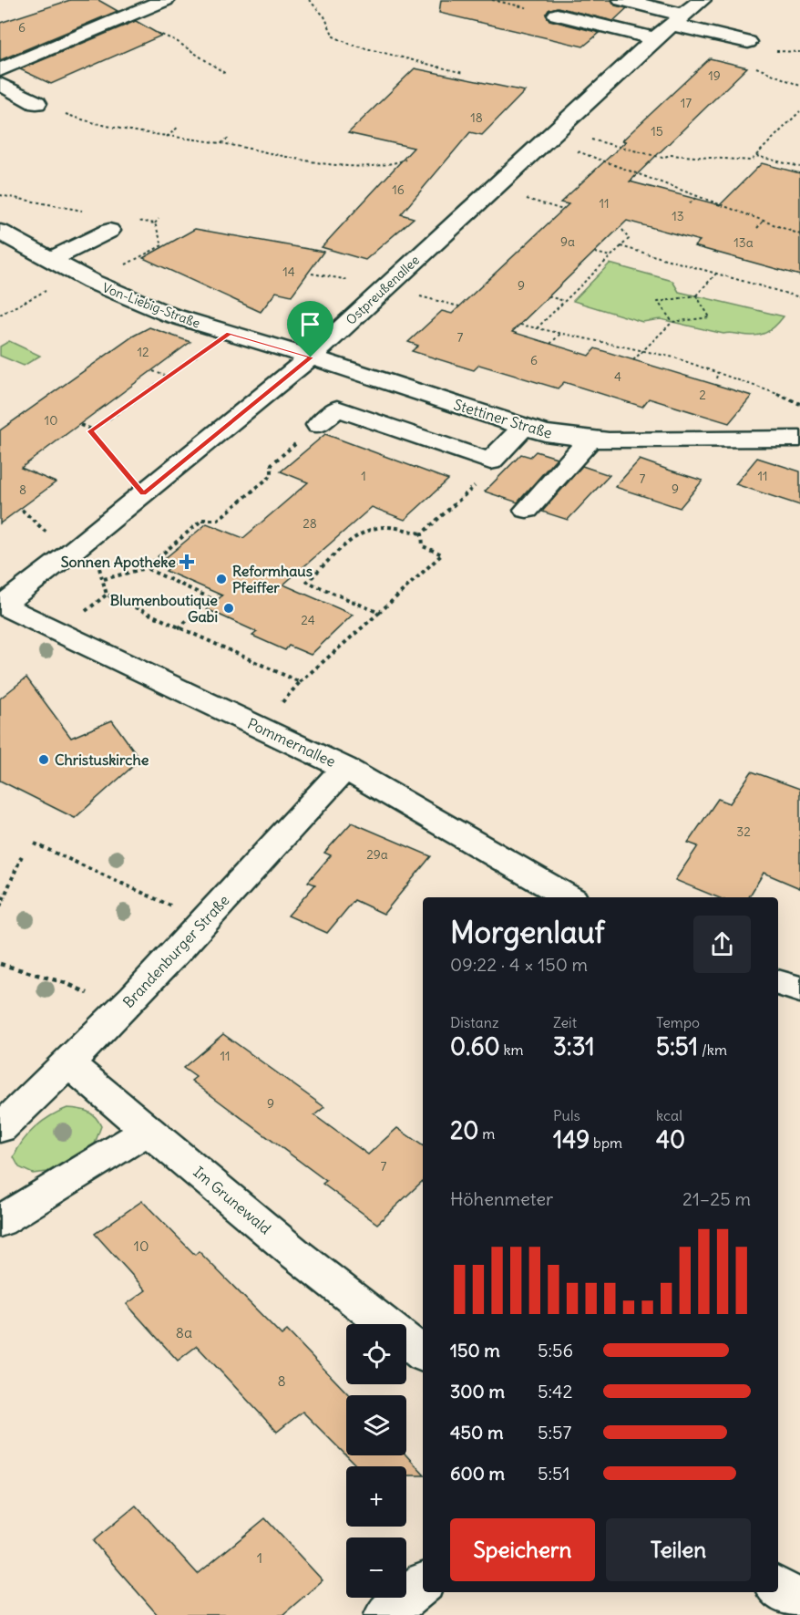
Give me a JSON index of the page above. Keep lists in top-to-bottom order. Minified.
{"streets":{"street":["Ostpreußenallee","Von-Liebig-Straße","Stettiner Straße","Pommernallee","Brandenburger Straße","Im Grunewald"]},"crossings":[["Ostpreußenallee","Von-Liebig-Straße"],["Ostpreußenallee","Stettiner Straße"],["Ostpreußenallee","Pommernallee"],["Von-Liebig-Straße","Stettiner Straße"],["Pommernallee","Brandenburger Straße"],["Brandenburger Straße","Im Grunewald"]],"places":{"health":["Sonnen Apotheke"],"other":["Reformhaus Pfeiffer","Blumenboutique Gabi","Christuskirche"]},"house_numbers":["6","19","17","18","15","16","11","13","9a","13a","14","9","7","12","6","4","2","10","1","11","7","9","8","28","24","32","29a","11","9","7","10","8a","8","1"],"page":{"heading":["Morgenlauf","09:22 · 4 × 150 m"],"stats":[["Distanz","0.60 km"],["Zeit","3:31"],["Tempo","5:51 /km"],["20 m"],["Puls","149 bpm"],["kcal","40"]],"chart":["Höhenmeter","21–25 m"],"map_buttons":["+","−"],"list":[{"name":"150 m","note":"5:56"},{"name":"300 m","note":"5:42"},{"name":"450 m","note":"5:57"},{"name":"600 m","note":"5:51"}],"buttons":["Speichern","Teilen"]}}
